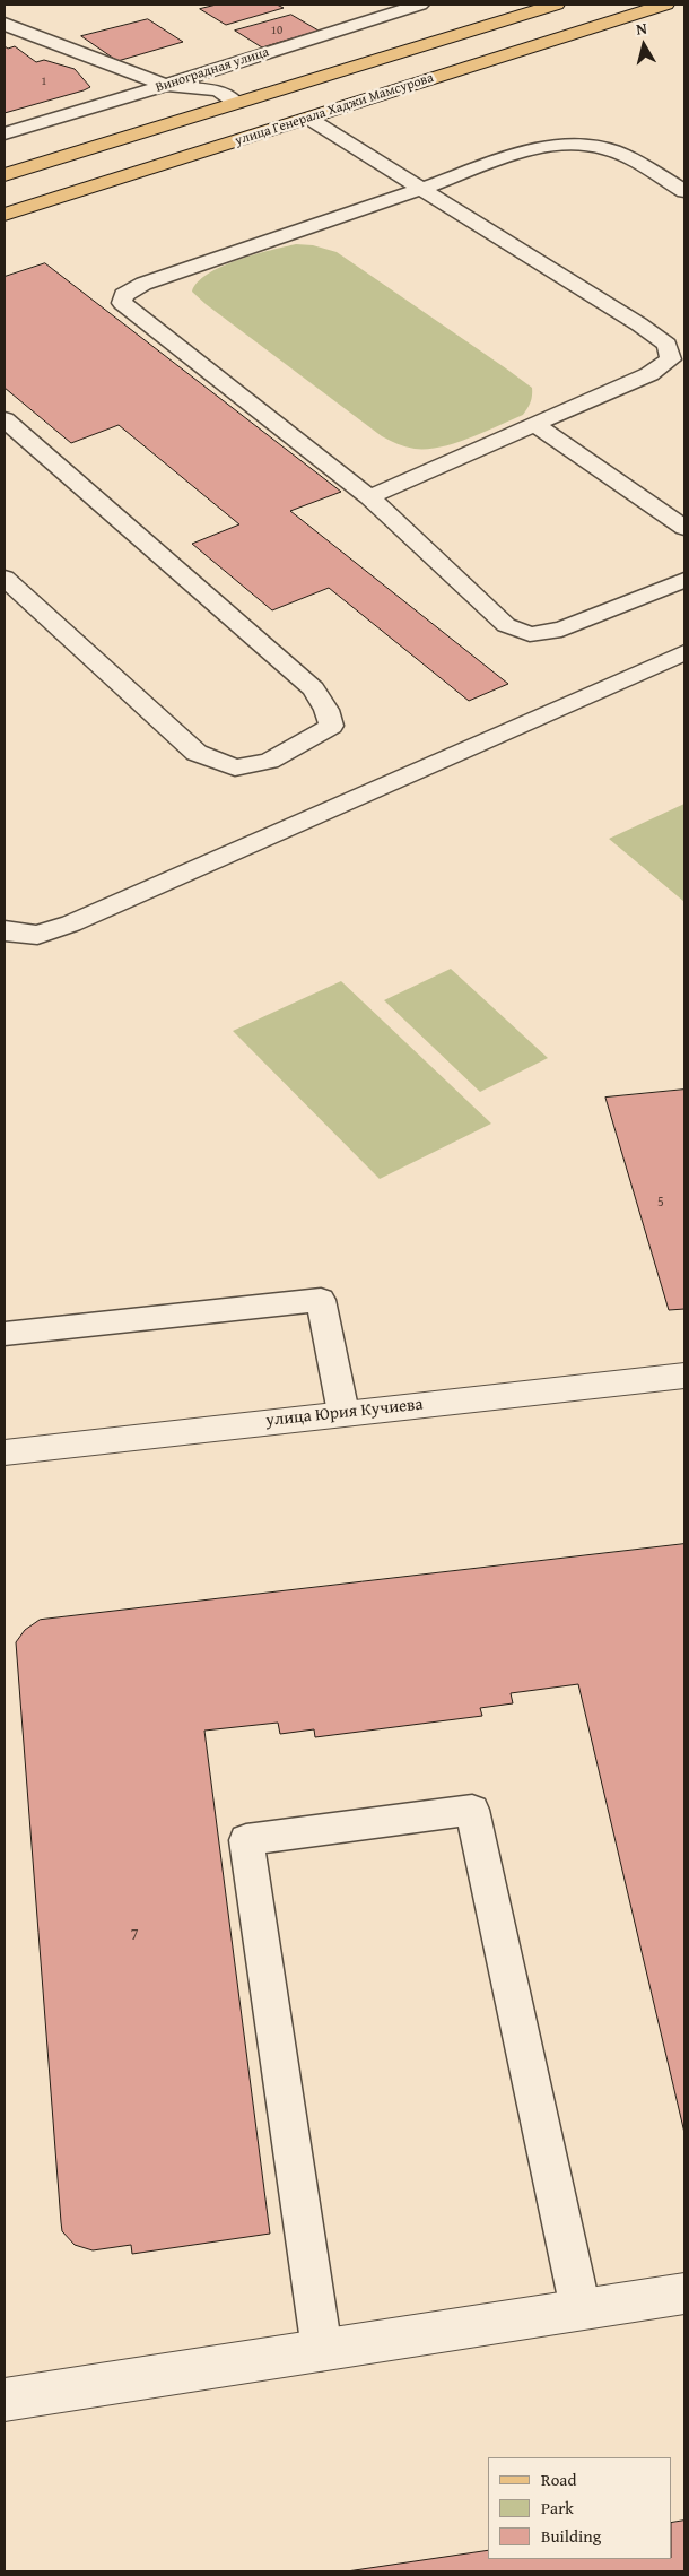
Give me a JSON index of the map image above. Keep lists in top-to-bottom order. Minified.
{"streets":{"main road":["улица Генерала Хаджи Мамсурова"],"street":["улица Юрия Кучиева"],"lane":["Виноградная улица"]},"house_numbers":["10","1","5","7"],"legend":["Road","Park","Building"],"north":"top"}
